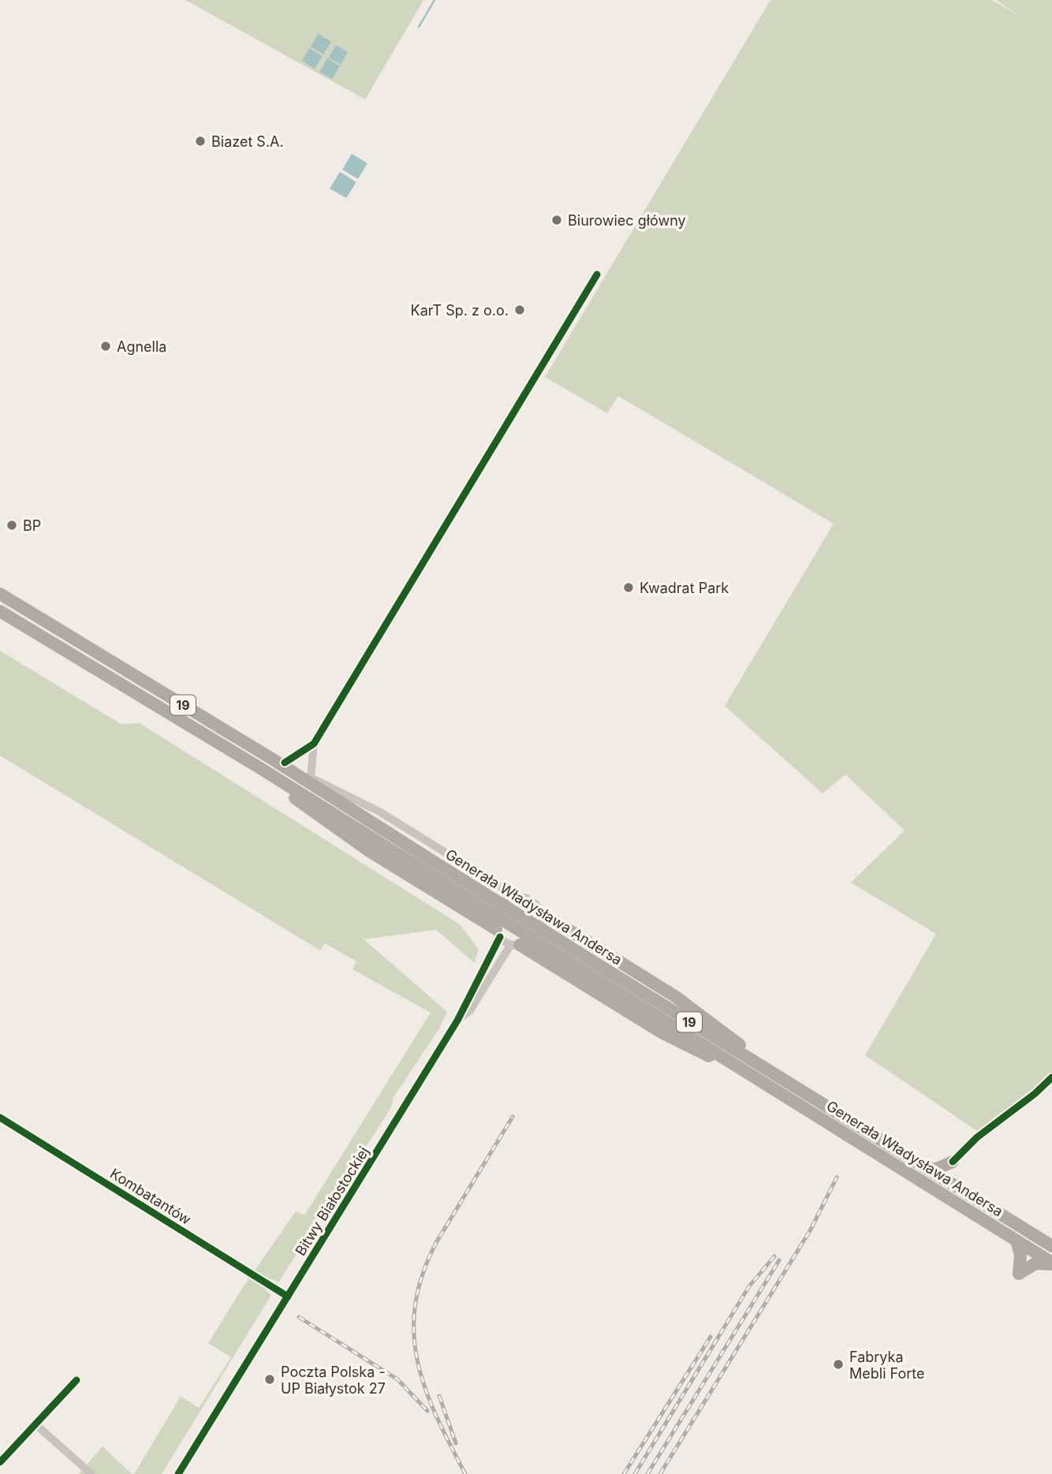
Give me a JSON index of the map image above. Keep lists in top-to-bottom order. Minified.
{"streets":{"highway":["19","Generała Władysława Andersa"],"street":["Kombatantów","Bitwy Białostockiej"]},"crossings":[["Kombatantów","Bitwy Białostockiej"]],"places":["Biazet S.A.","Biurowiec główny","KarT Sp. z o.o.","Agnella","BP","Kwadrat Park","Fabryka Mebli Forte","Poczta Polska - UP Białystok 27"]}
